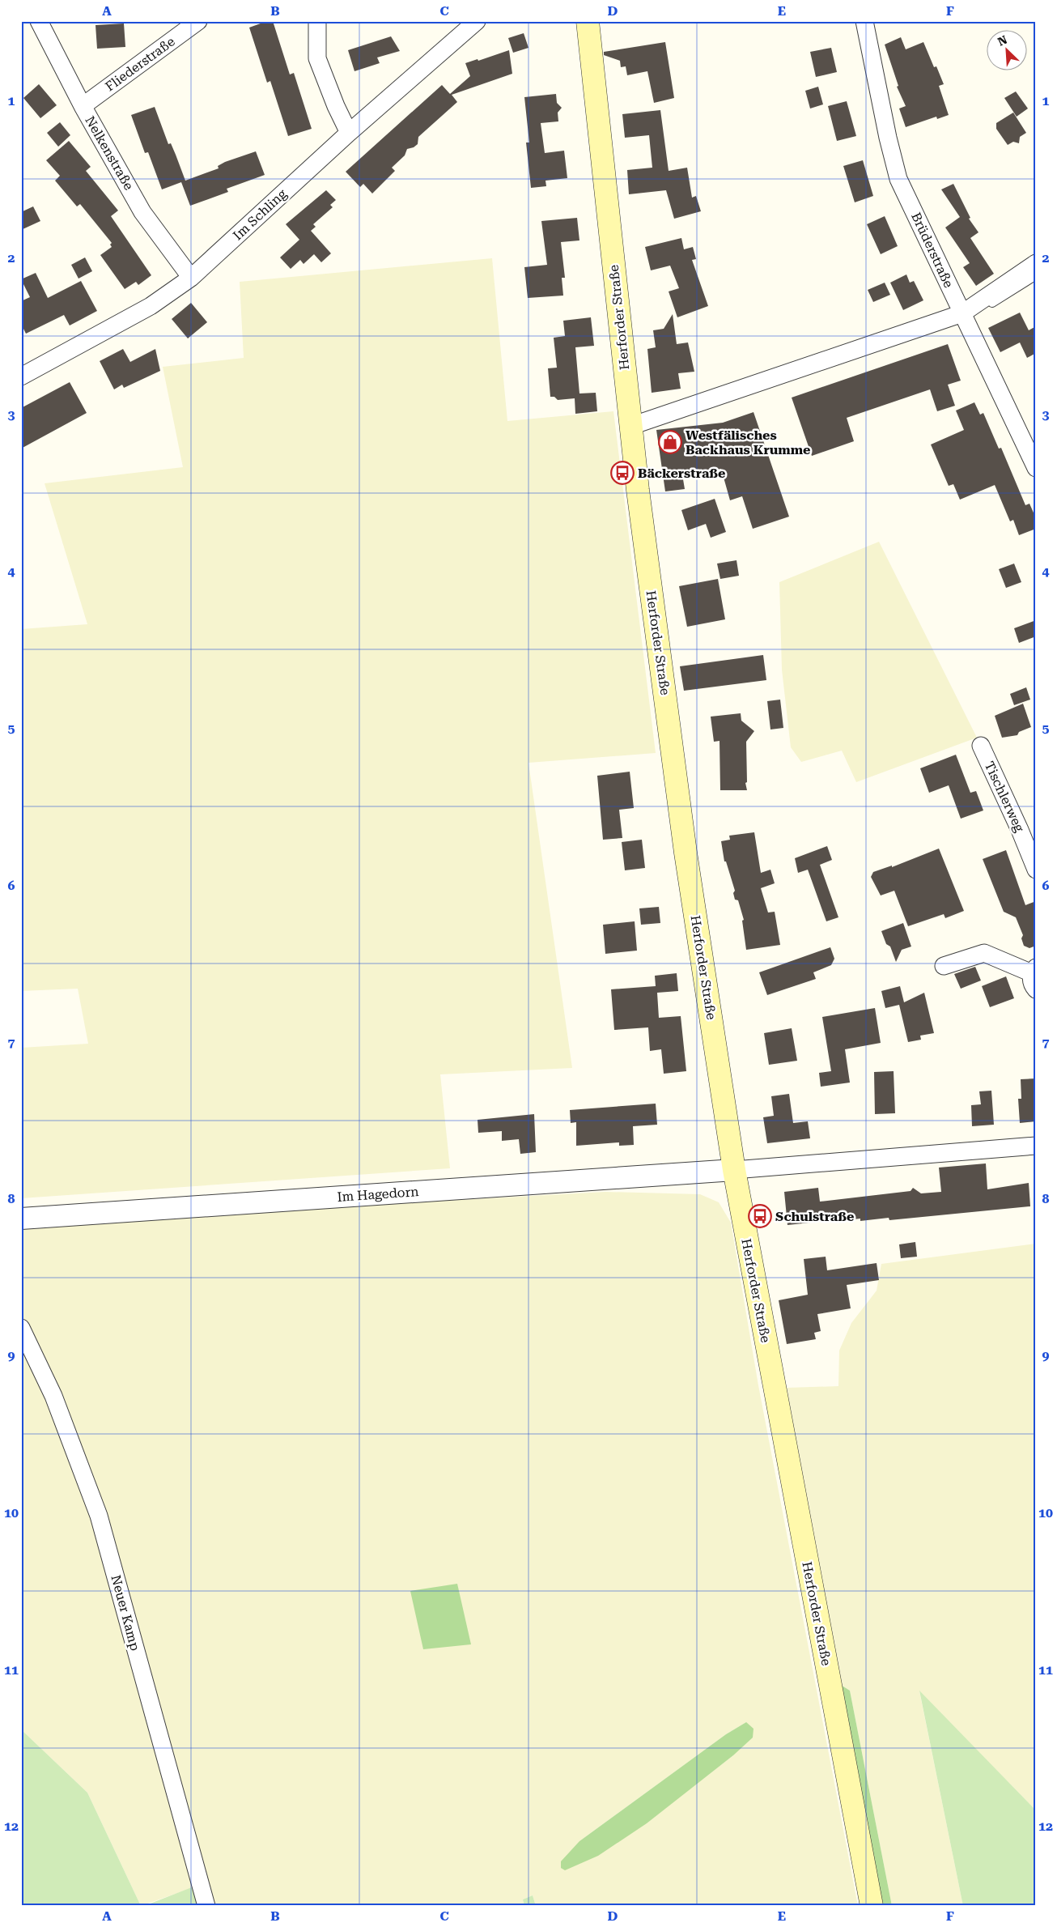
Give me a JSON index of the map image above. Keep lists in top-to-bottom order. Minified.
{"streets":{"main road":["Herforder Straße"],"street":["Fliederstraße","Nelkenstraße","Im Schling","Brüderstraße","Tischlerweg","Im Hagedorn","Neuer Kamp"]},"crossings":[["Fliederstraße","Nelkenstraße"],["Nelkenstraße","Im Schling"],["Herforder Straße","Im Hagedorn"]],"places":{"shop":["Westfälisches Backhaus Krumme"],"bus stop":["Bäckerstraße","Schulstraße"]},"north":"top left","grid":{"columns":["A","B","C","D","E","F"],"rows":["1","2","3","4","5","6","7","8","9","10","11","12"]}}
